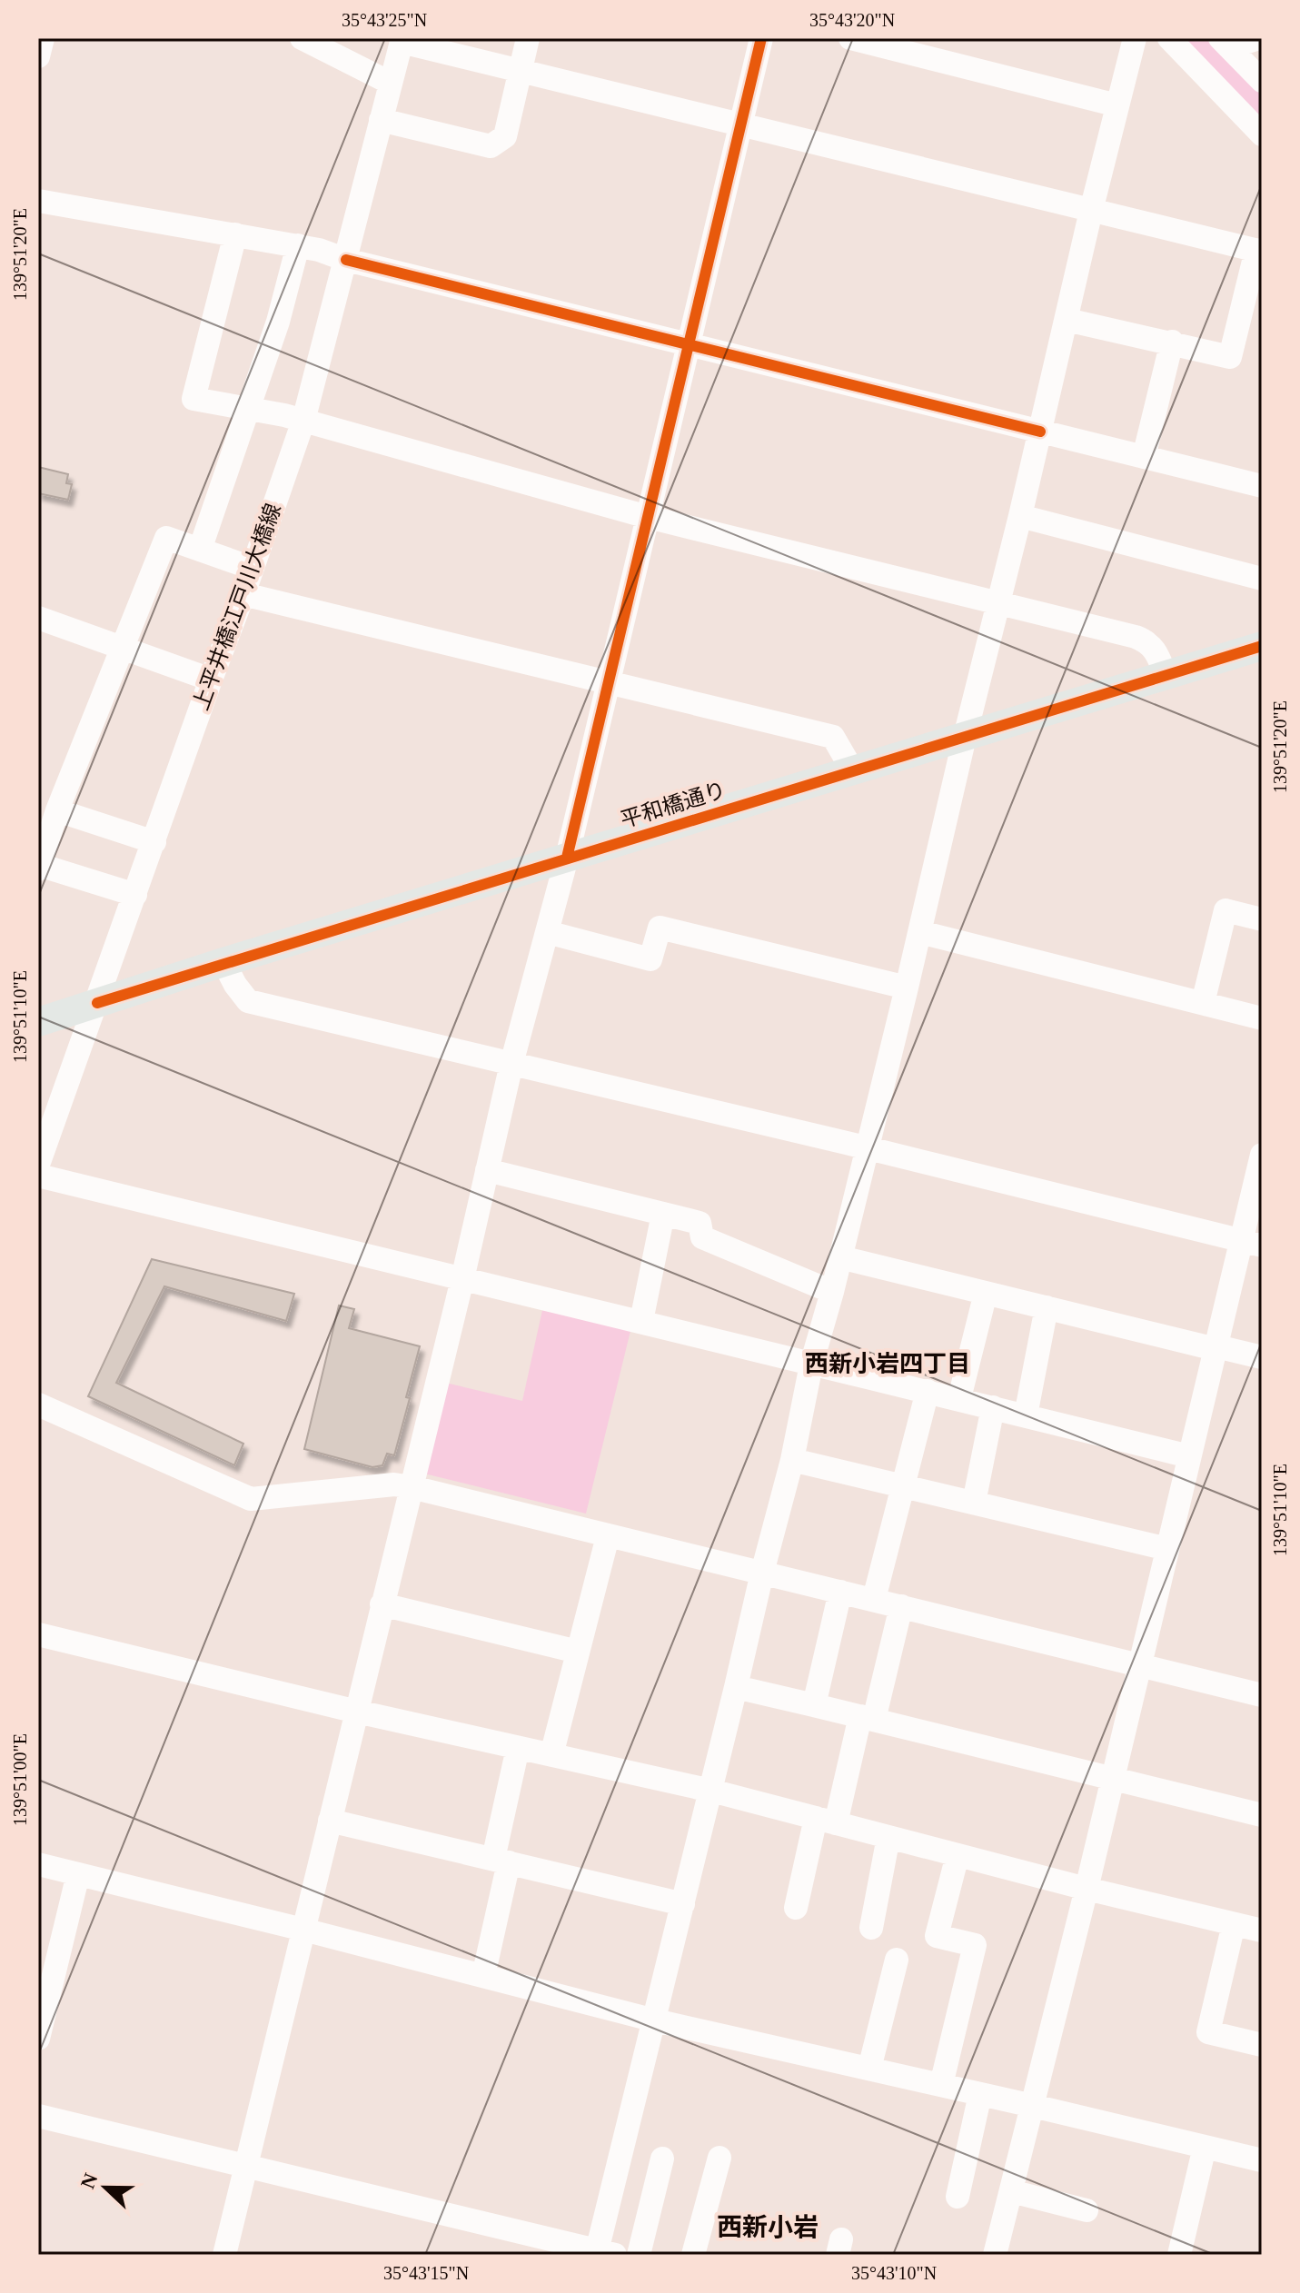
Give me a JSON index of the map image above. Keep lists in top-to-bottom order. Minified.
{"streets":{"main road":["平和橋通り"],"street":["上平井橋江戸川大橋線"]},"crossings":[["上平井橋江戸川大橋線","平和橋通り"]],"districts":["西新小岩四丁目","西新小岩"],"north":"left","coordinates":["35°43'25\"N","35°43'20\"N","139°51'20\"E","139°51'10\"E","139°51'00\"E","35°43'15\"N","35°43'10\"N"]}
